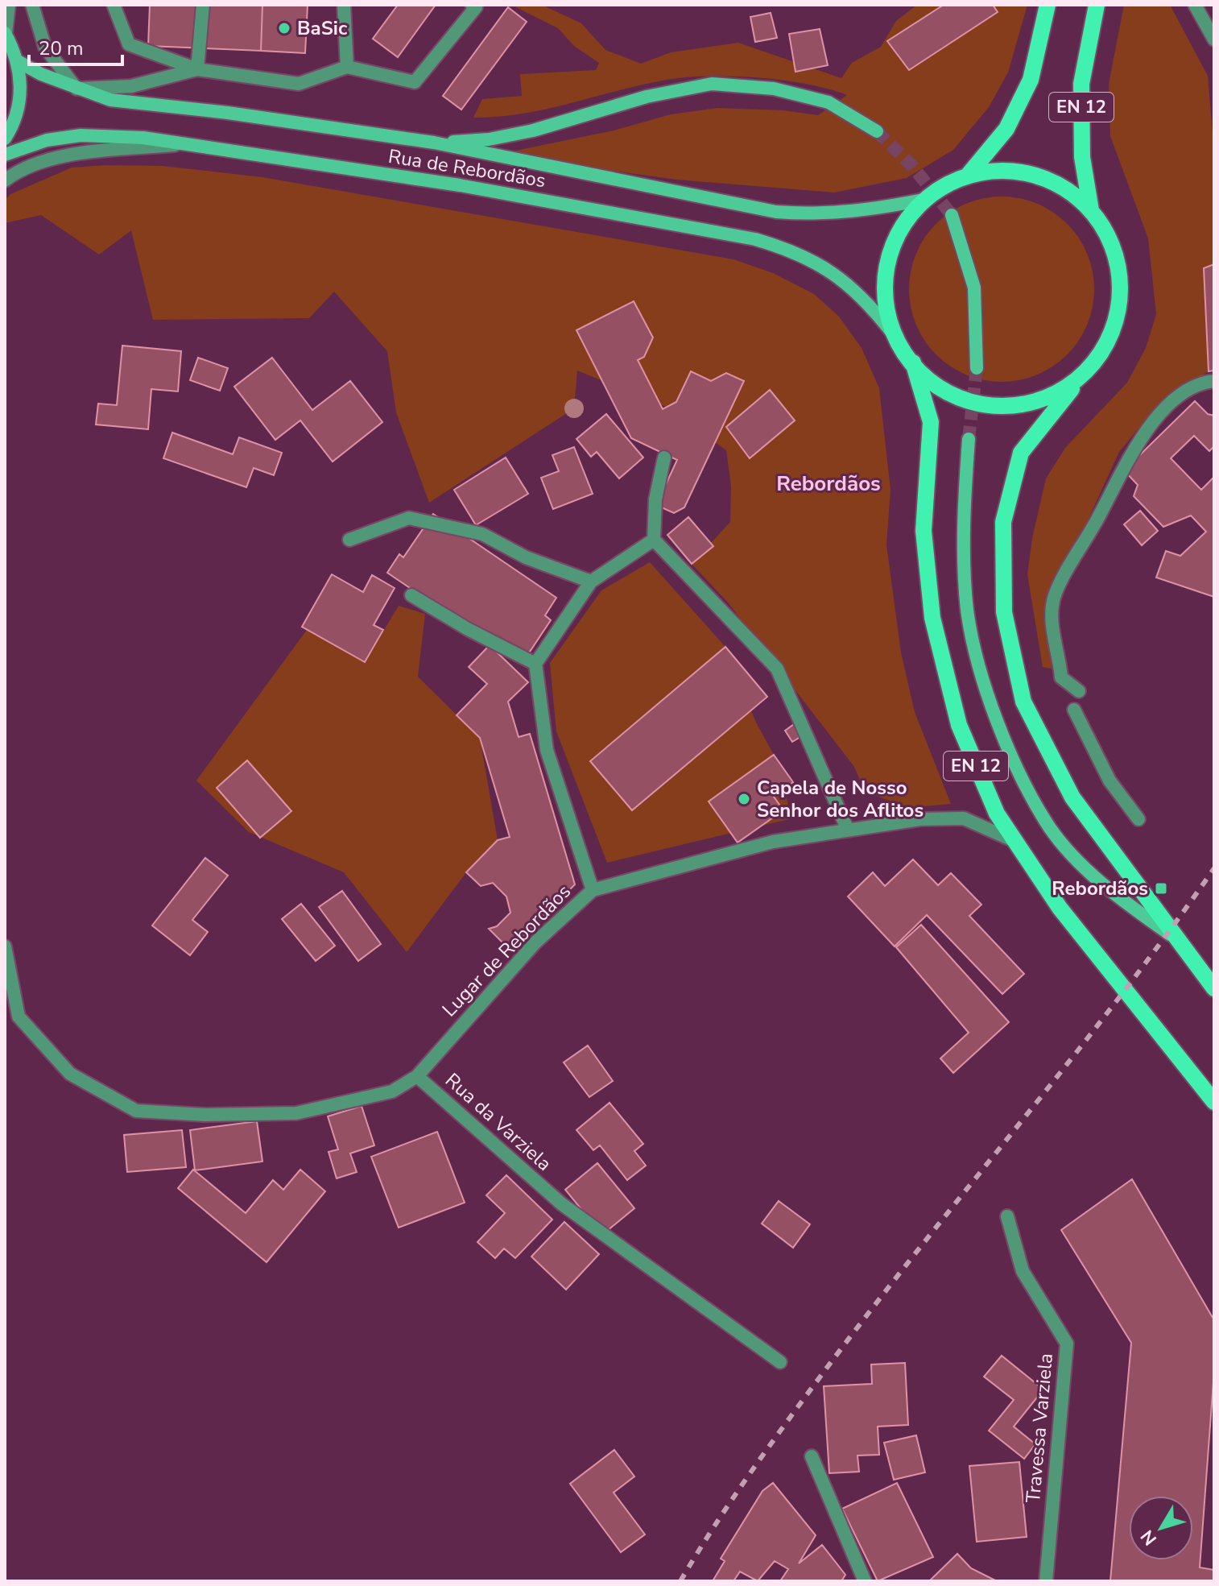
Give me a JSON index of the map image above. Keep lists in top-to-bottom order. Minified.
{"streets":{"main road":["EN 12","Rua de Rebordãos"],"street":["Lugar de Rebordãos","Rua da Varziela","Travessa Varziela"]},"crossings":[["EN 12","Rua de Rebordãos"],["EN 12","Lugar de Rebordãos"],["Lugar de Rebordãos","Rua da Varziela"]],"districts":["Rebordãos"],"places":{"other":["BaSic","Capela de Nosso Senhor dos Aflitos"],"transit":["Rebordãos"]},"scale_bar":"20 m","north":"bottom left"}
